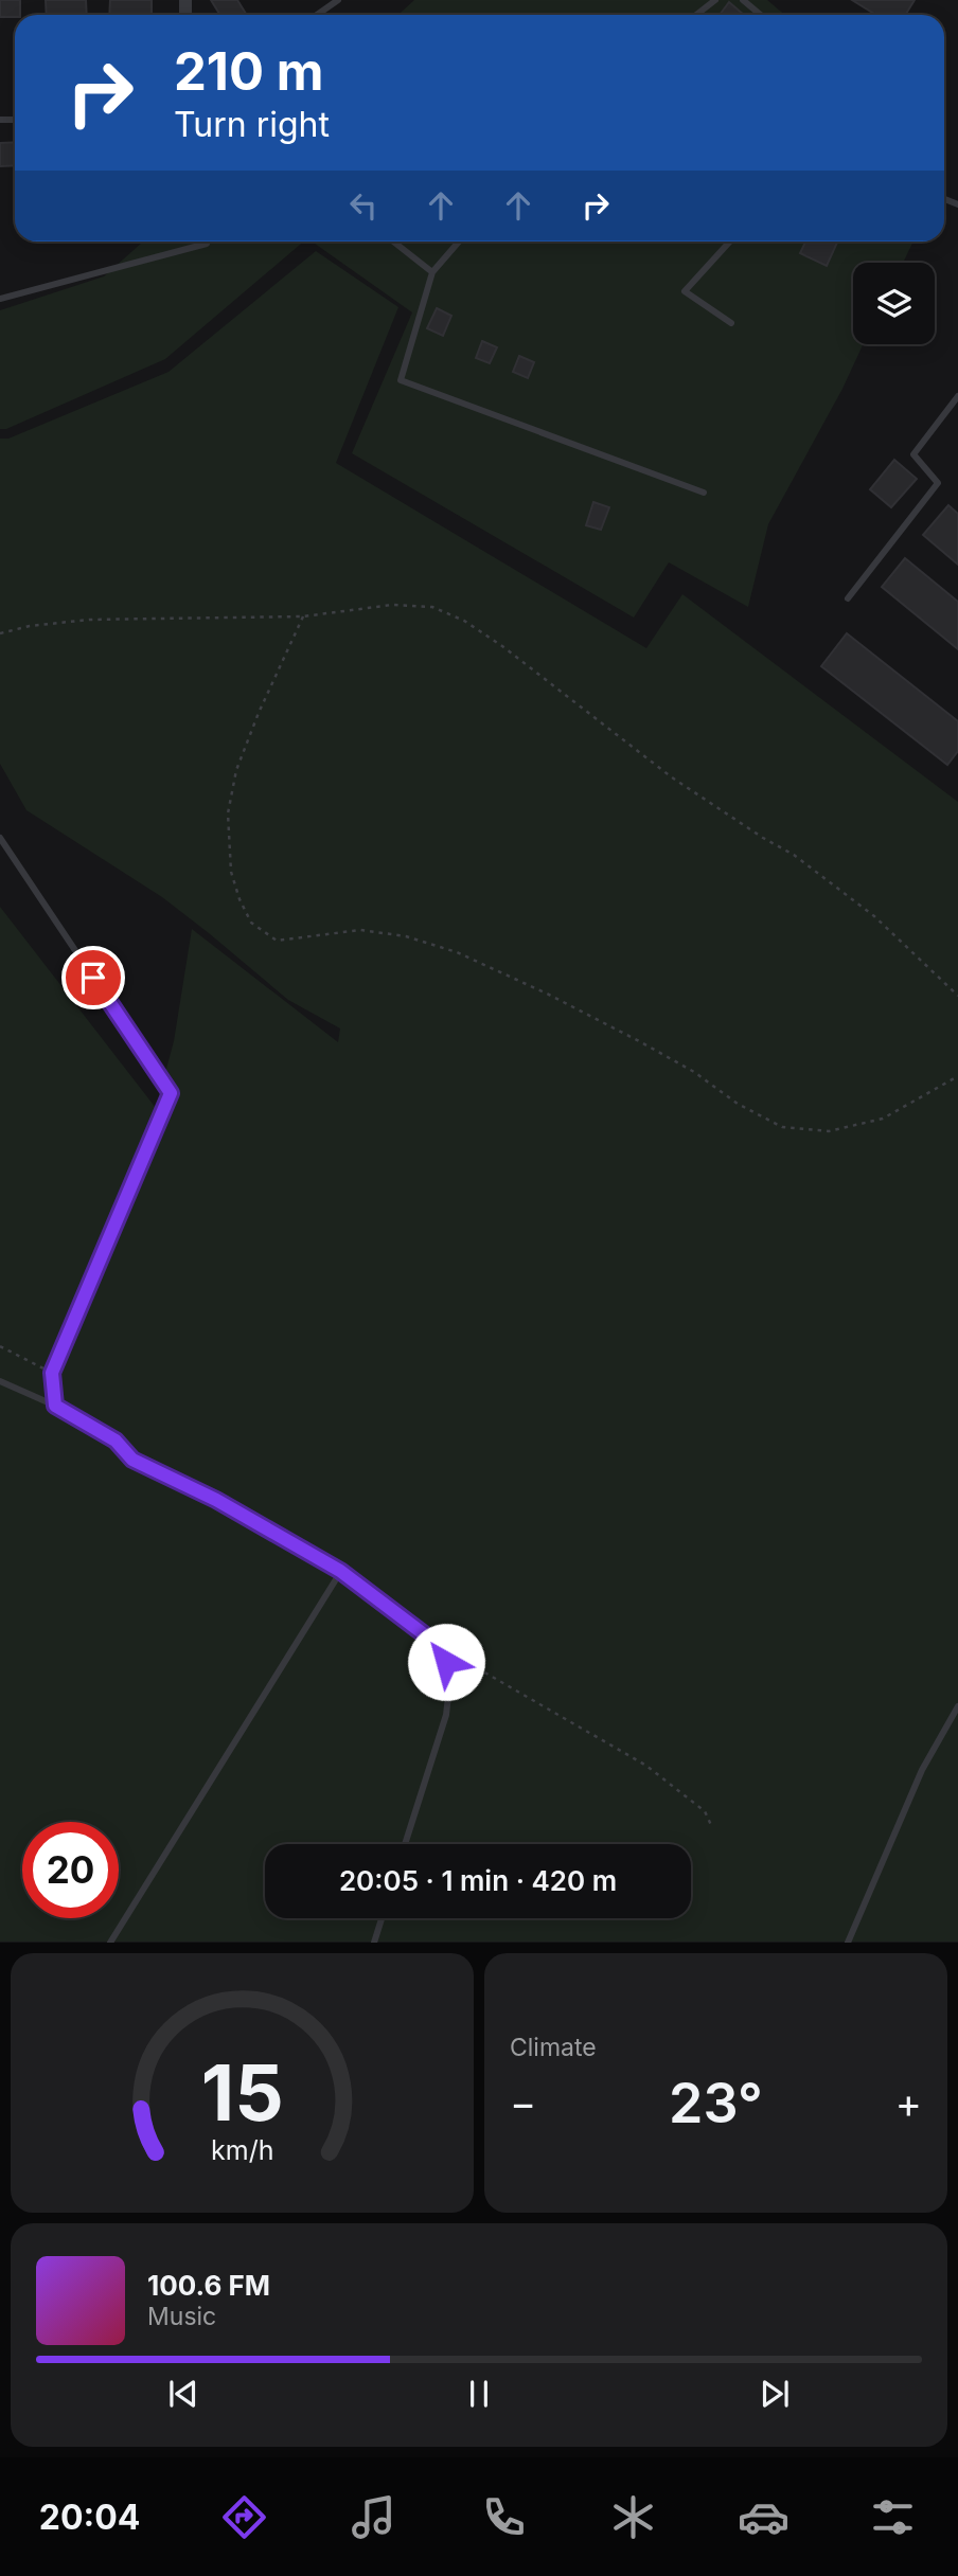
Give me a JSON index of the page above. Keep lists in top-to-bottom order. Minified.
{"page":{"turn":["210 m","Turn right"],"limit":"20","trip":"20:05 · 1 min · 420 m","tile":"Climate","heat":["−","23°","+"],"song":["100.6 FM","Music"],"tabs":"20:04","gauge":["15","km/h"]}}
